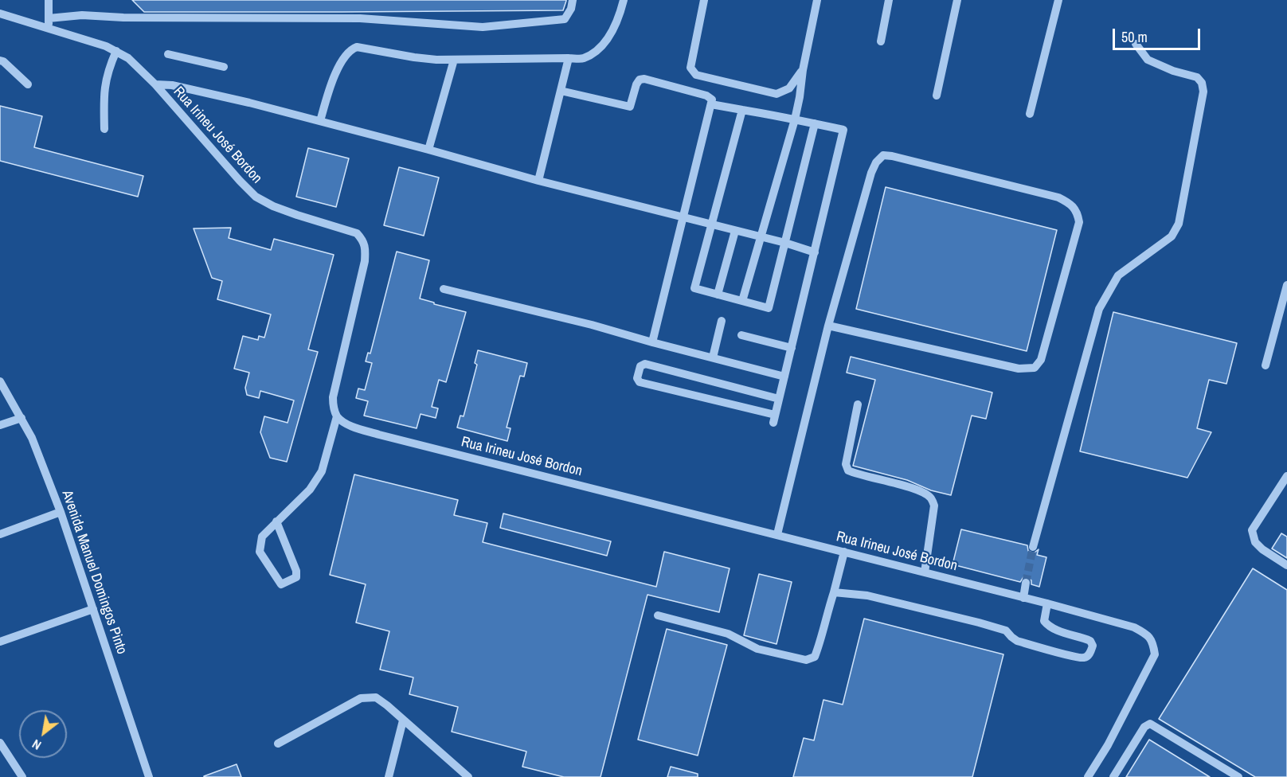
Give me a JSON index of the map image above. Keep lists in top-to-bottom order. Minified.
{"streets":{"street":["Rua Irineu José Bordon","Avenida Manuel Domingos Pinto"]},"scale_bar":"50 m","north":"bottom left"}
